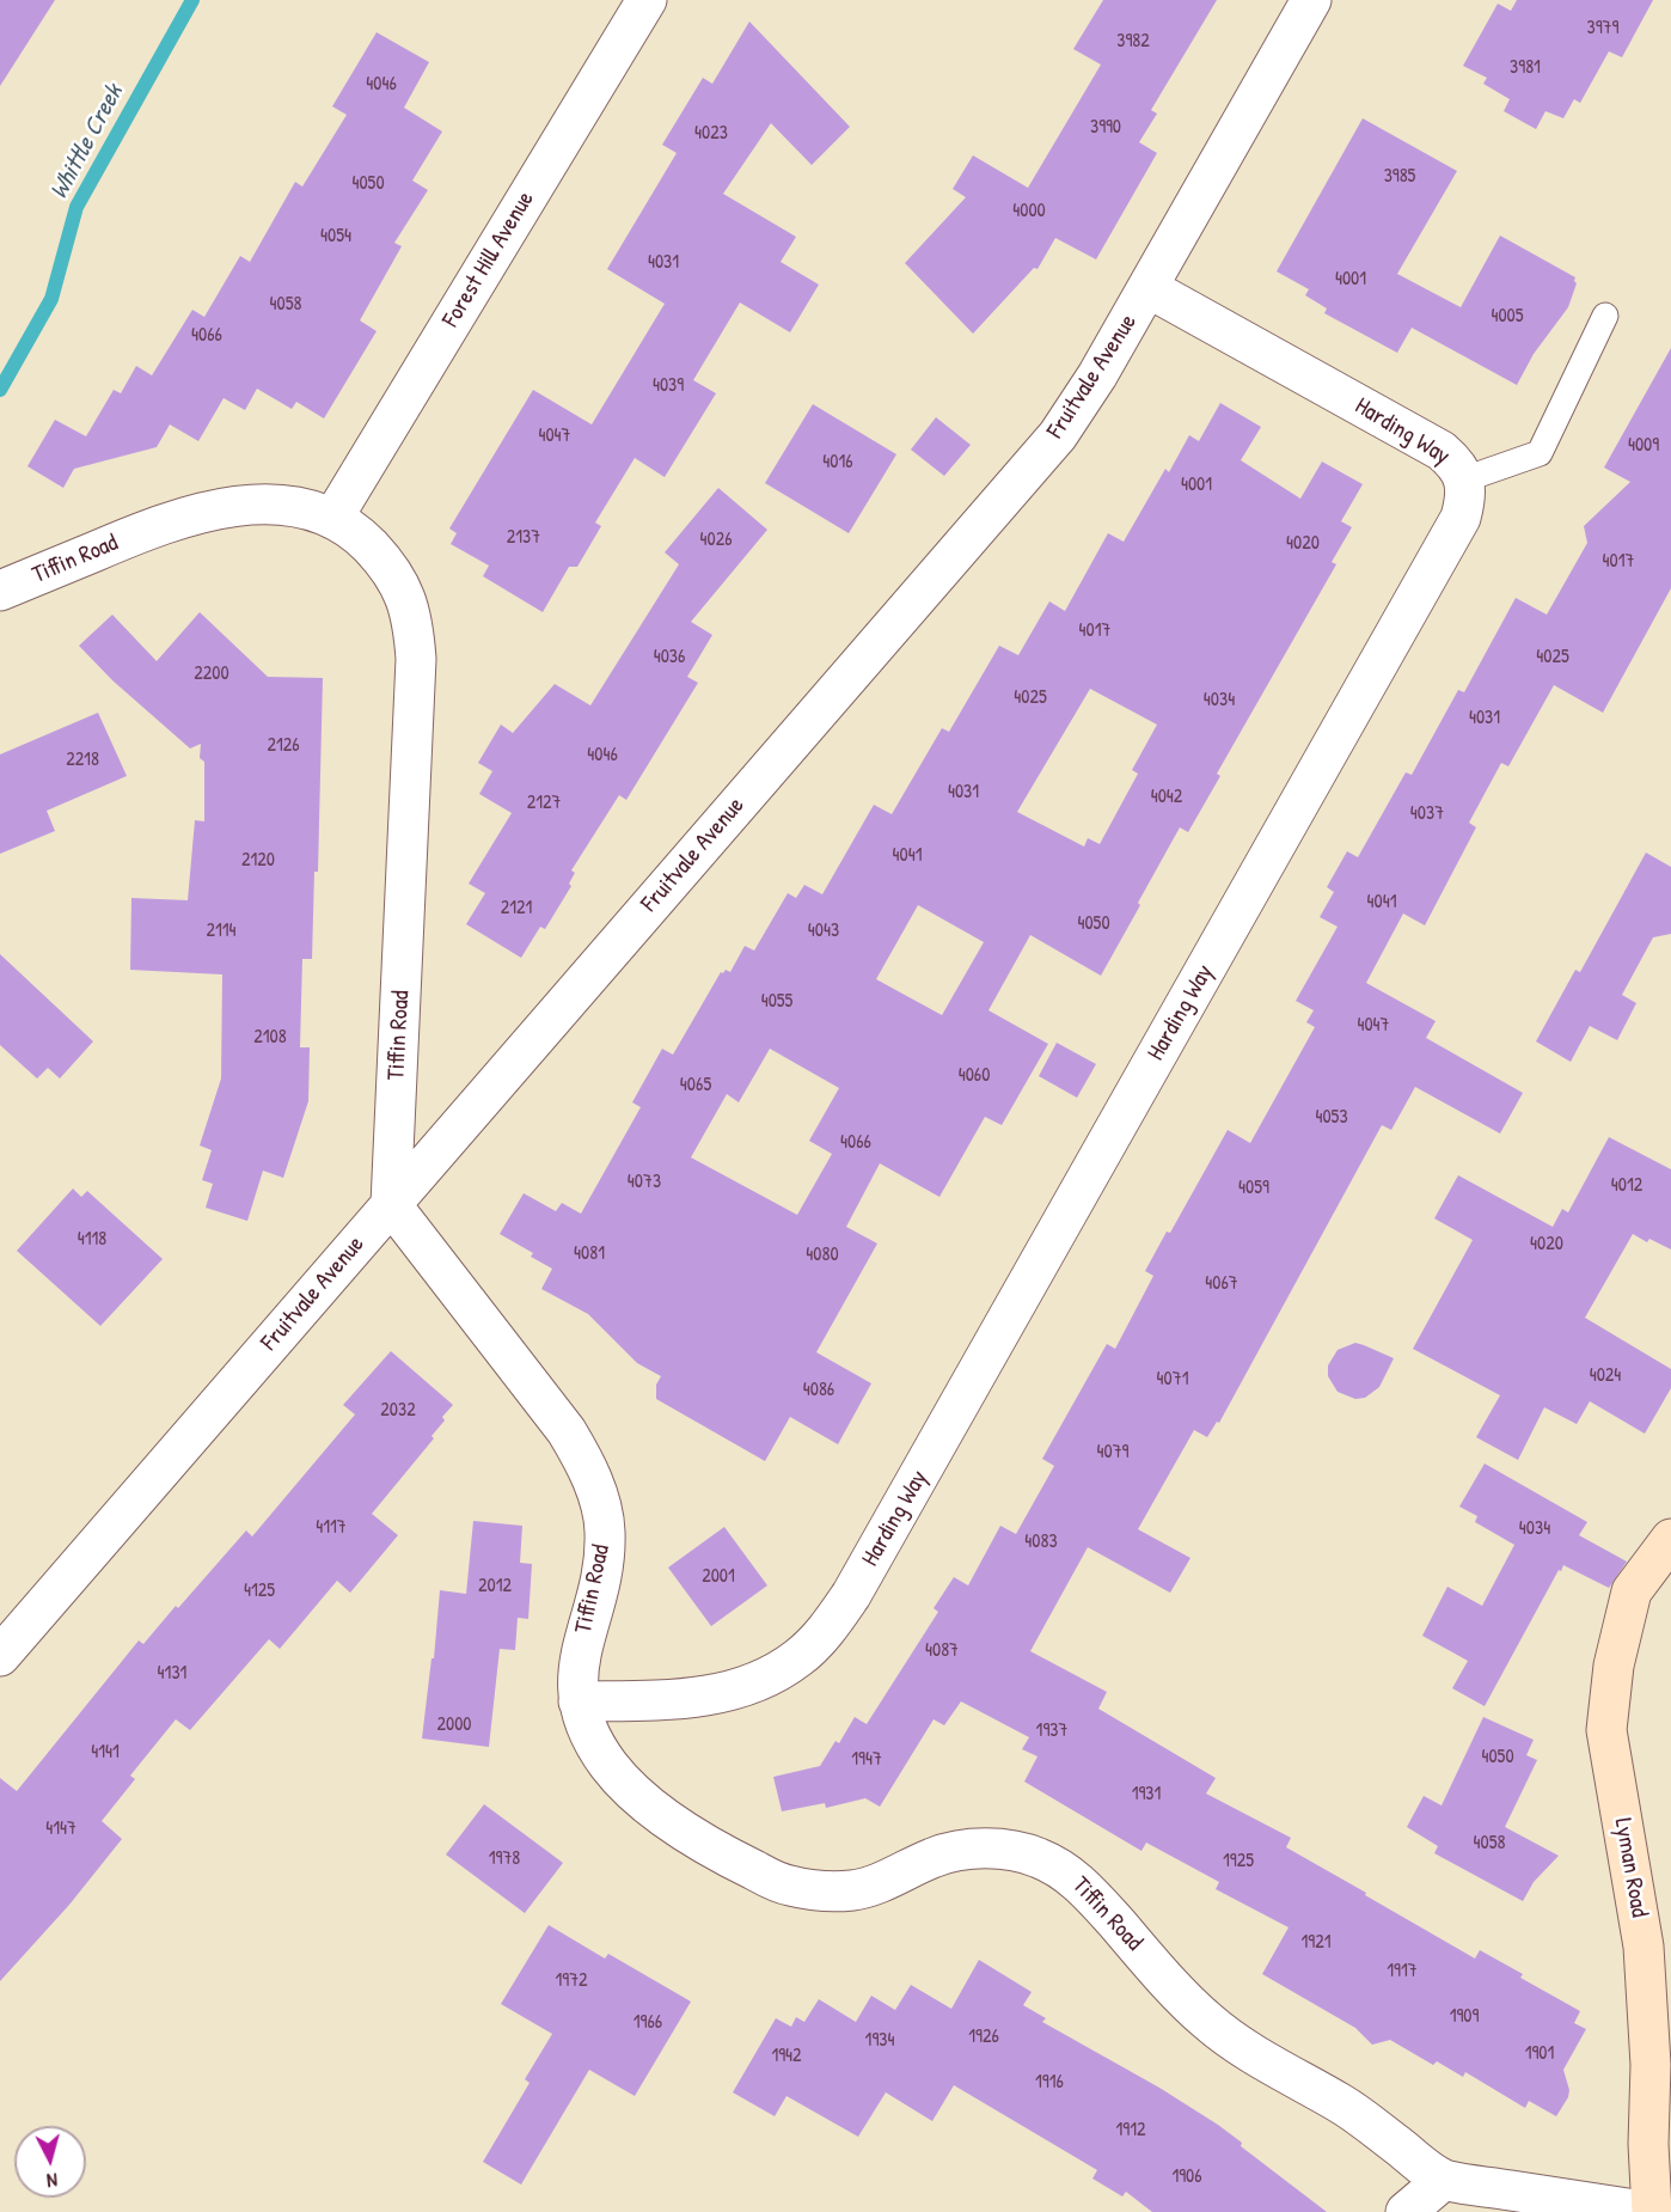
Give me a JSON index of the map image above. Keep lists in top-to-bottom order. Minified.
{"streets":{"street":["Forest Hill Avenue","Fruitvale Avenue","Harding Way","Tiffin Road","Lyman Road"]},"crossings":[["Forest Hill Avenue","Tiffin Road"],["Fruitvale Avenue","Harding Way"],["Fruitvale Avenue","Tiffin Road"],["Harding Way","Tiffin Road"],["Tiffin Road","Lyman Road"]],"water":["Whittle Creek"],"house_numbers":["3979","3982","3981","4046","3990","4023","3985","4050","4000","4054","4031","4001","4058","4005","4066","4039","4047","4009","4016","4001","2137","4026","4020","4017","4017","4036","4025","2200","4025","4034","4031","2126","4046","2218","4031","4042","2127","4037","4041","2120","4041","2121","4050","2114","4043","4055","4047","2108","4060","4065","4053","4066","4073","4012","4059","4118","4020","4081","4080","4067","4024","4071","4086","2032","4079","4117","4034","4083","2001","2012","4125","4087","4131","2000","1937","4141","4050","1947","1931","4147","4058","1978","1925","1921","1917","1972","1909","1966","1926","1934","1901","1942","1916","1912","1906"],"north":"bottom"}
